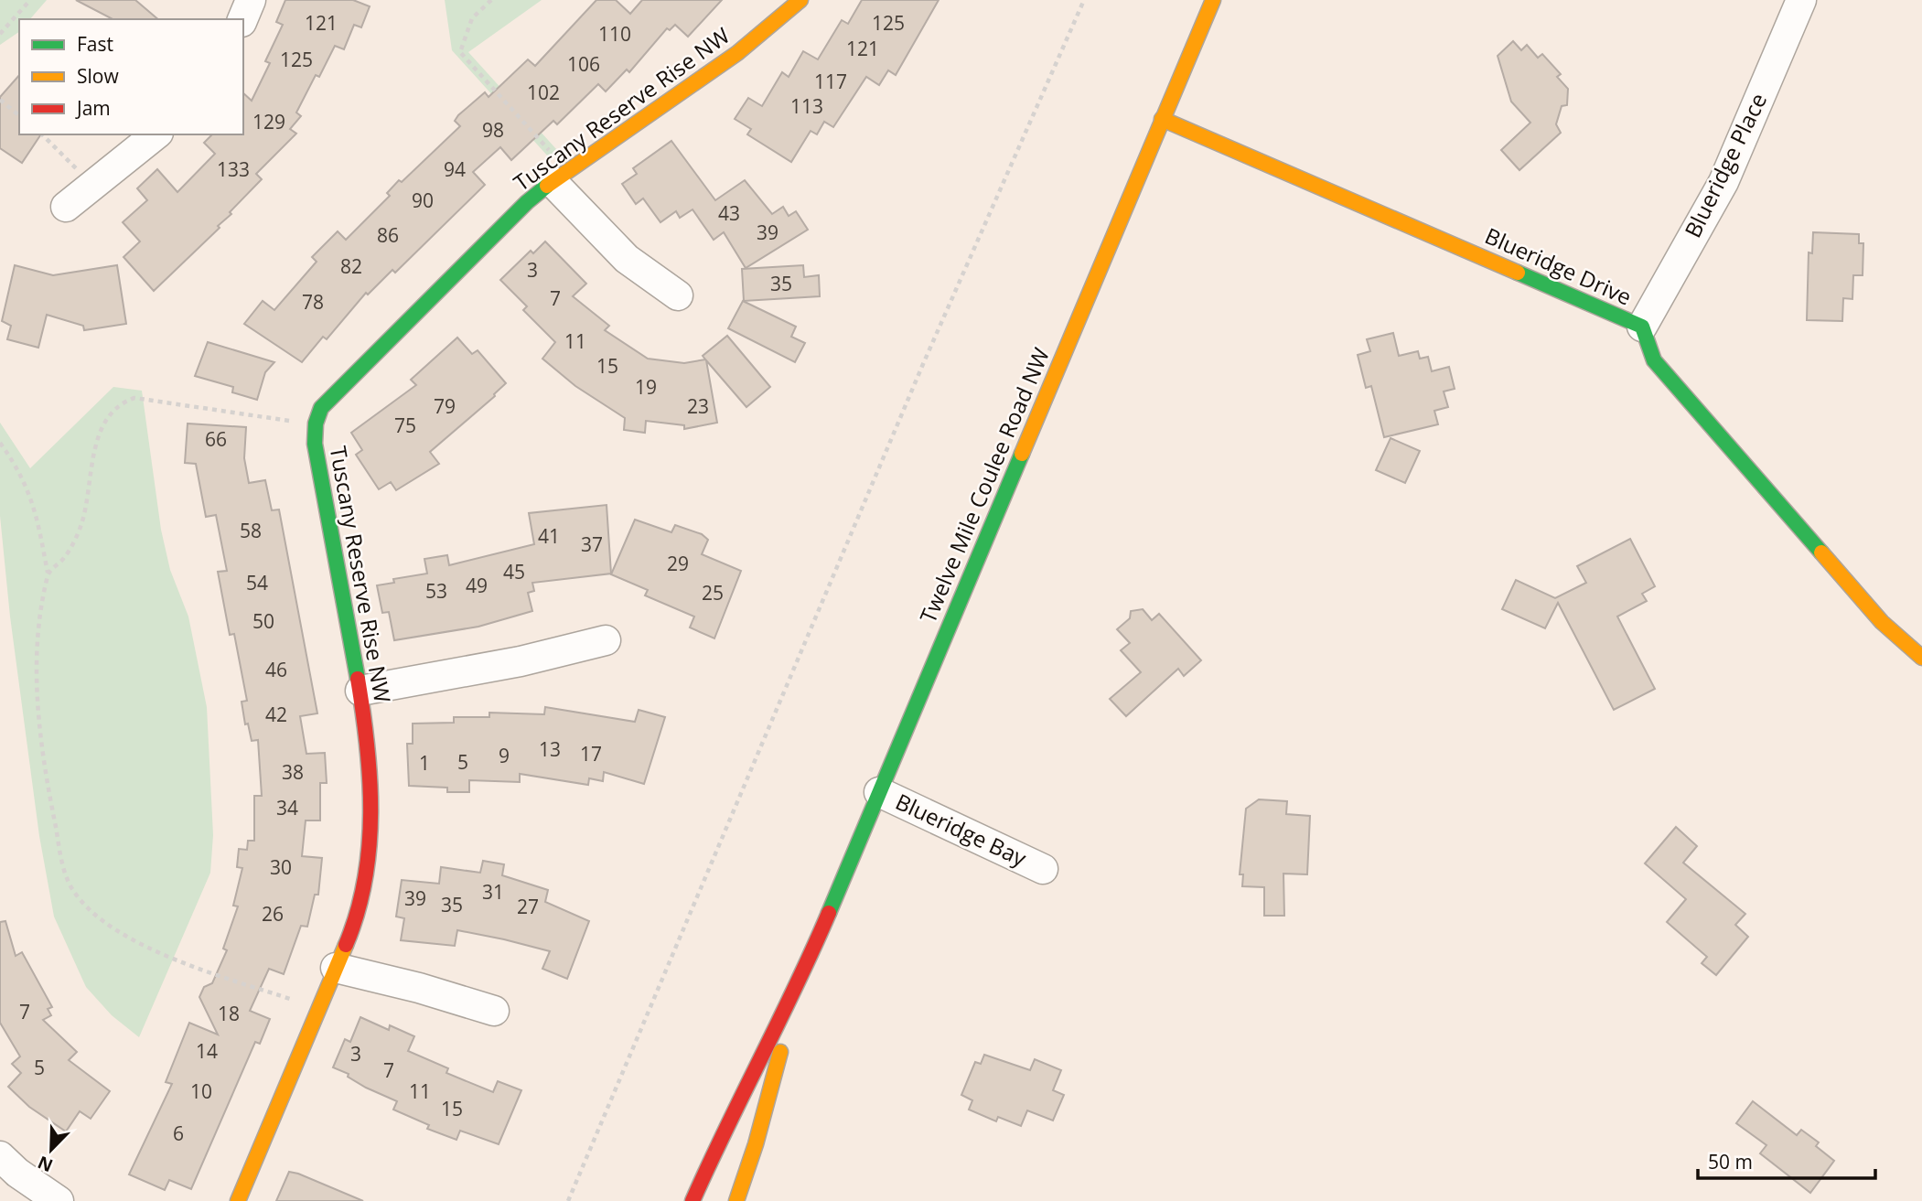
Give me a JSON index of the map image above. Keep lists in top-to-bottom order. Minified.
{"streets":{"street":["Tuscany Reserve Rise NW","Blueridge Place","Blueridge Drive","Twelve Mile Coulee Road NW","Blueridge Bay"]},"crossings":[["Blueridge Place","Blueridge Drive"],["Blueridge Drive","Twelve Mile Coulee Road NW"],["Twelve Mile Coulee Road NW","Blueridge Bay"]],"house_numbers":["121","125","110","121","125","106","117","102","113","129","98","133","94","90","43","39","86","82","3","35","7","78","11","15","19","79","23","75","66","58","41","37","29","45","54","49","53","25","50","46","42","13","17","9","5","1","38","34","30","31","39","35","27","26","7","18","14","3","5","7","10","11","15","6"],"legend":["Fast","Slow","Jam"],"scale_bar":"50 m","north":"bottom left"}
